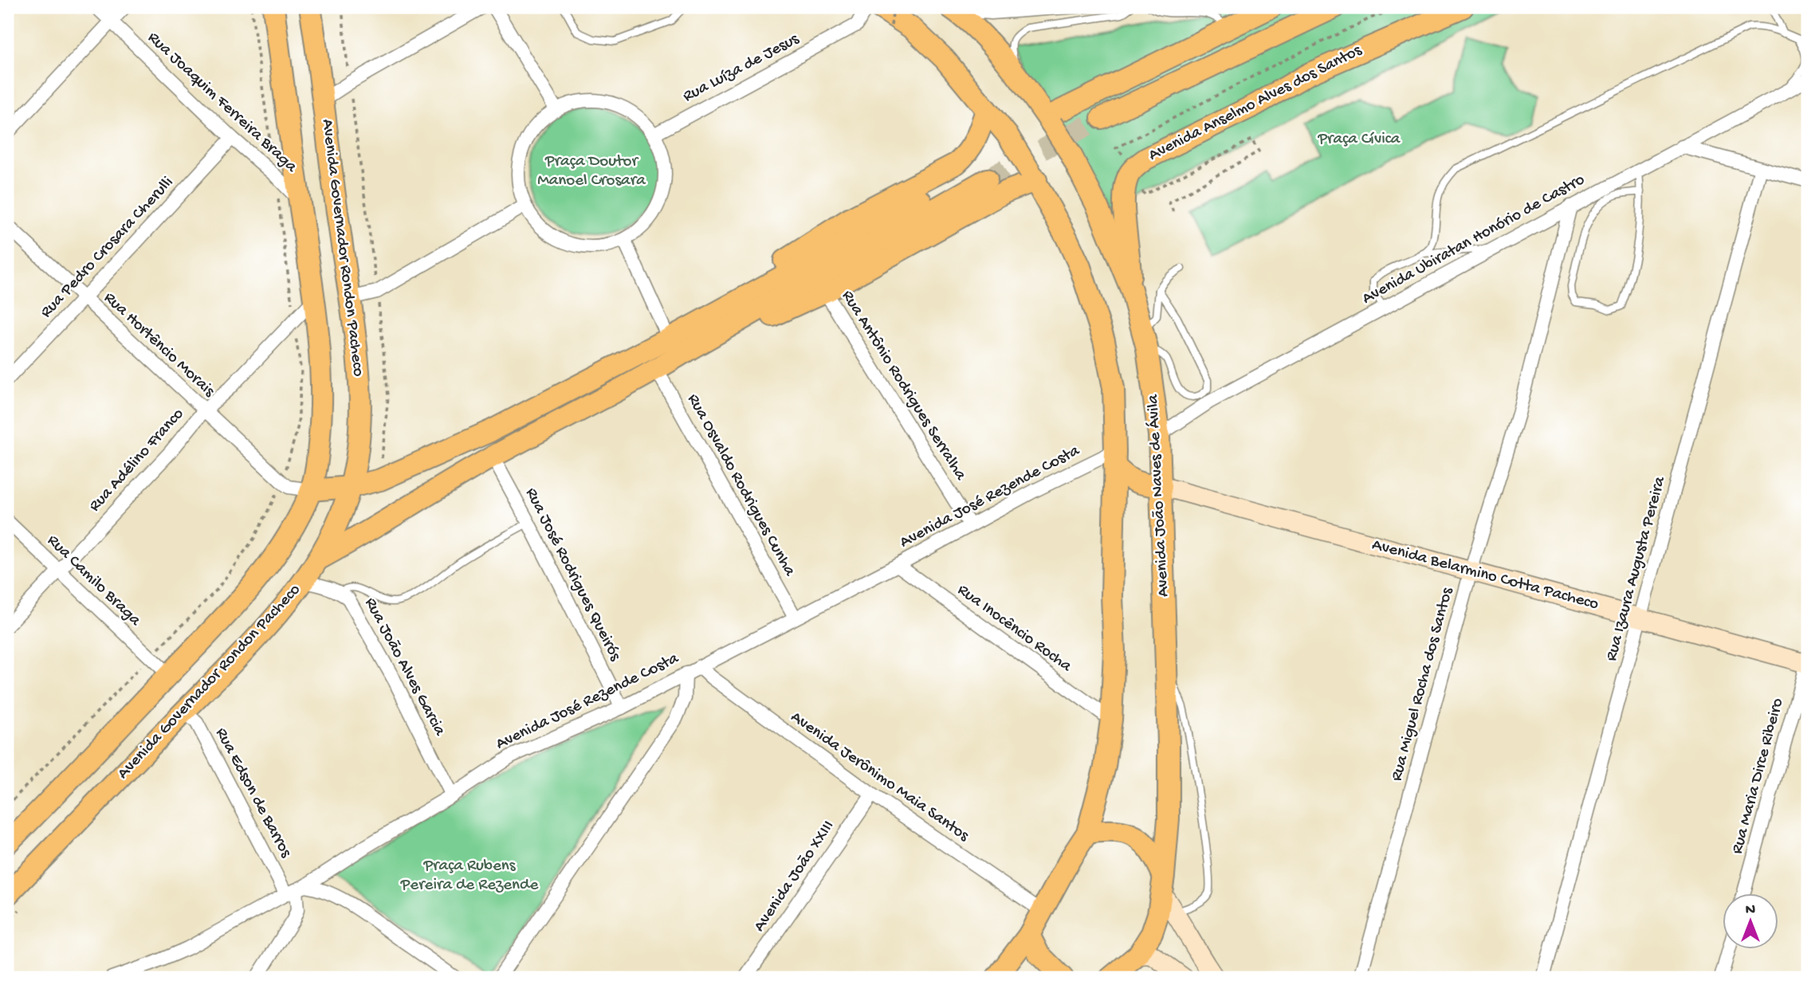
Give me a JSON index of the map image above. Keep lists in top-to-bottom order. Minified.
{"streets":{"main road":["Avenida Anselmo Alves dos Santos","Avenida Governador Rondon Pacheco","Avenida João Naves de Ávila"],"street":["Rua Luíza de Jesus","Rua Joaquim Ferreira Braga","Avenida Ubiratan Honório de Castro","Rua Pedro Crosara Cherulli","Rua Hortêncio Morais","Rua Antônio Rodrigues Serralha","Rua Adélino Franco","Rua Osvaldo Rodrigues Cunha","Avenida José Rezende Costa","Rua Izaura Augusta Pereira","Rua José Rodrigues Queirós","Avenida Belarmino Cotta Pacheco","Rua Camilo Braga","Rua Inocêncio Rocha","Rua João Alves Garcia","Rua Miguel Rocha dos Santos","Rua Maria Dirce Ribeiro","Avenida Jerônimo Maia Santos","Rua Edson de Barros","Avenida João XXIII"]},"crossings":[["Rua Joaquim Ferreira Braga","Rua Pedro Crosara Cherulli"],["Rua Joaquim Ferreira Braga","Avenida Governador Rondon Pacheco"],["Avenida Anselmo Alves dos Santos","Avenida João Naves de Ávila"],["Avenida Ubiratan Honório de Castro","Avenida João Naves de Ávila"],["Avenida Ubiratan Honório de Castro","Rua Miguel Rocha dos Santos"],["Rua Pedro Crosara Cherulli","Rua Hortêncio Morais"],["Avenida Governador Rondon Pacheco","Rua Hortêncio Morais"],["Avenida Governador Rondon Pacheco","Rua Adélino Franco"],["Avenida Governador Rondon Pacheco","Rua Camilo Braga"],["Avenida Governador Rondon Pacheco","Rua João Alves Garcia"],["Avenida Governador Rondon Pacheco","Rua Edson de Barros"],["Rua Hortêncio Morais","Rua Adélino Franco"],["Rua Antônio Rodrigues Serralha","Avenida José Rezende Costa"],["Rua Adélino Franco","Rua Camilo Braga"],["Rua Osvaldo Rodrigues Cunha","Avenida José Rezende Costa"],["Avenida João Naves de Ávila","Avenida Belarmino Cotta Pacheco"],["Avenida José Rezende Costa","Rua José Rodrigues Queirós"],["Avenida José Rezende Costa","Rua Inocêncio Rocha"],["Avenida José Rezende Costa","Rua João Alves Garcia"],["Avenida José Rezende Costa","Avenida Jerônimo Maia Santos"],["Avenida José Rezende Costa","Rua Edson de Barros"],["Rua Izaura Augusta Pereira","Avenida Belarmino Cotta Pacheco"],["Avenida Belarmino Cotta Pacheco","Rua Miguel Rocha dos Santos"],["Avenida Belarmino Cotta Pacheco","Rua Maria Dirce Ribeiro"],["Avenida Jerônimo Maia Santos","Avenida João XXIII"]],"parks":["Praça Cívica","Praça Doutor Manoel Crosara","Praça Rubens Pereira de Rezende"],"north":"top"}
